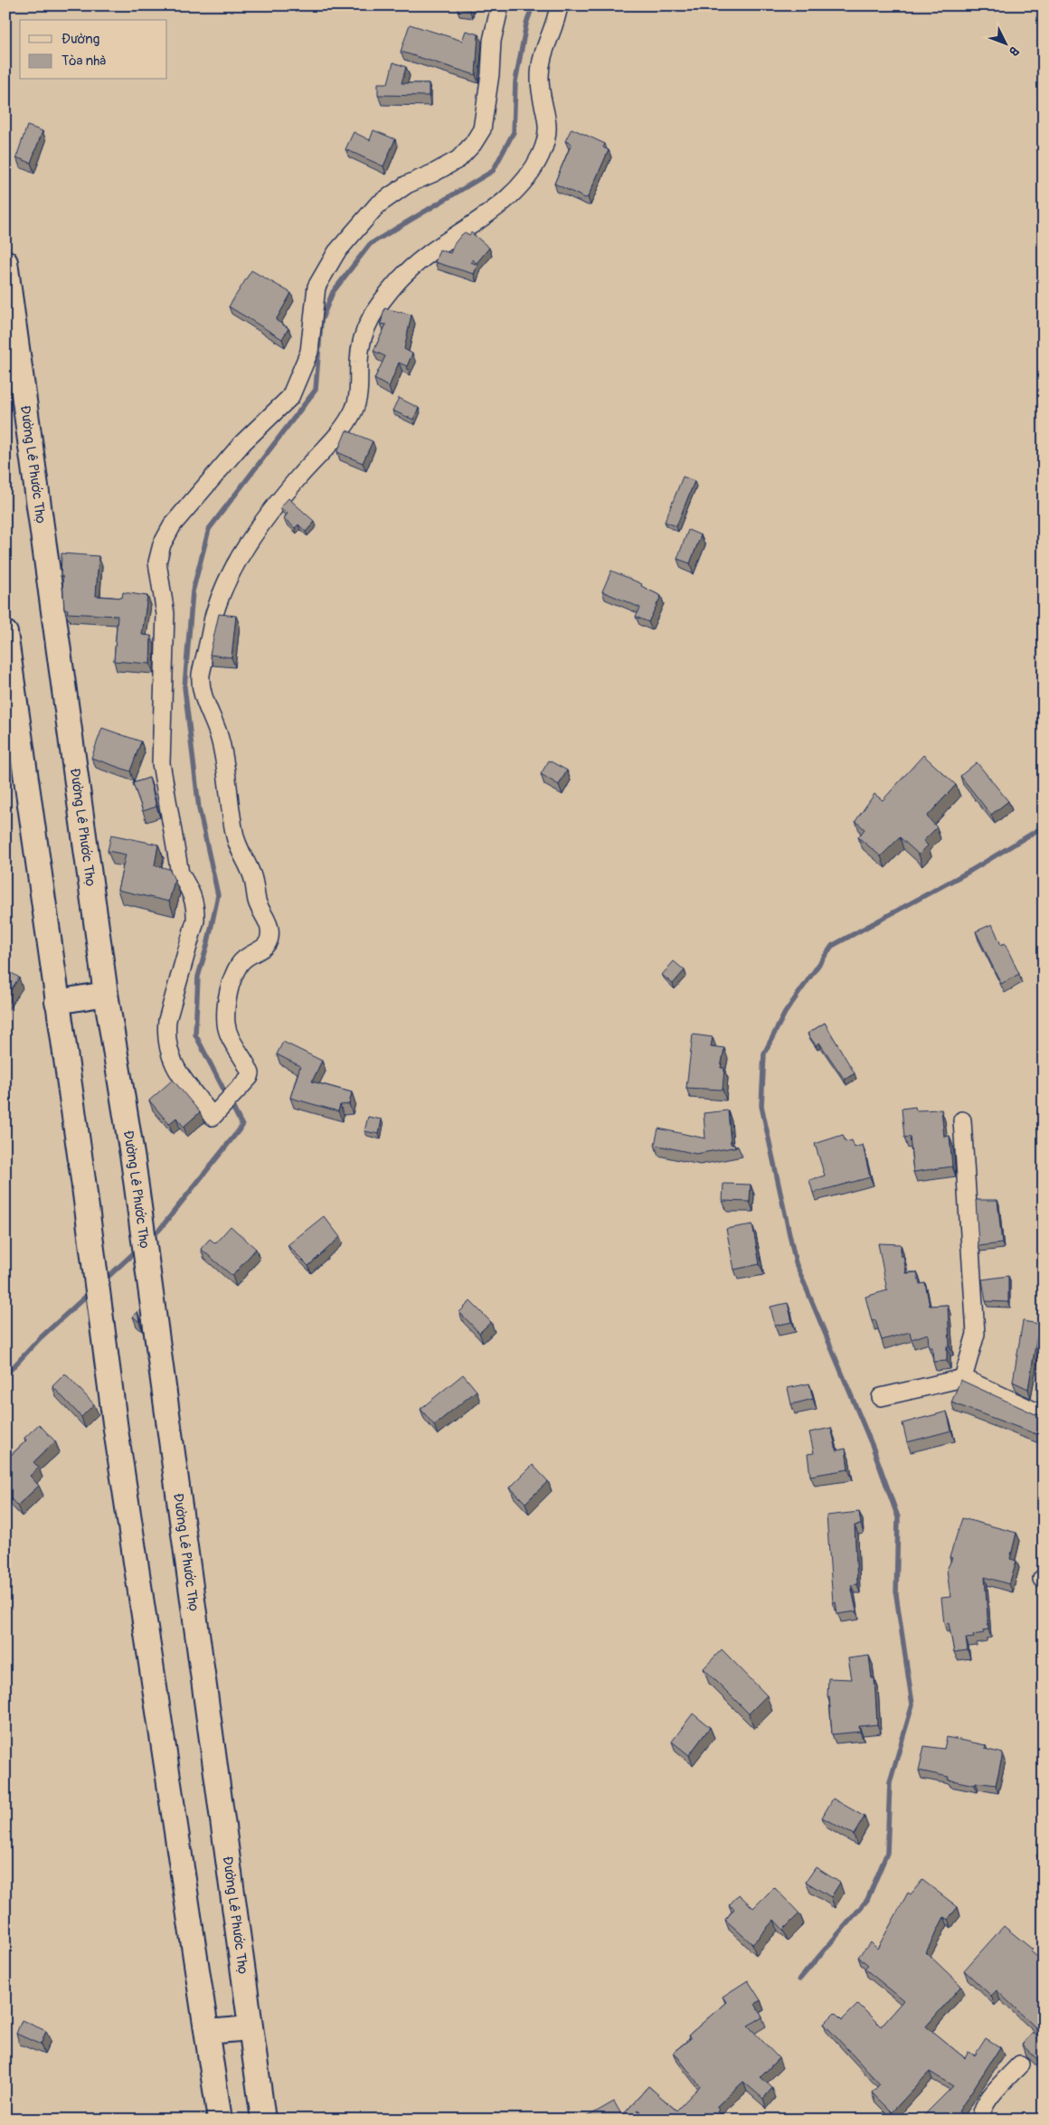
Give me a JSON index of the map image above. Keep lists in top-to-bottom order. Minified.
{"streets":{"street":["Đường Lê Phước Thọ"]},"legend":["Đường","Tòa nhà"],"north":"bottom right"}
